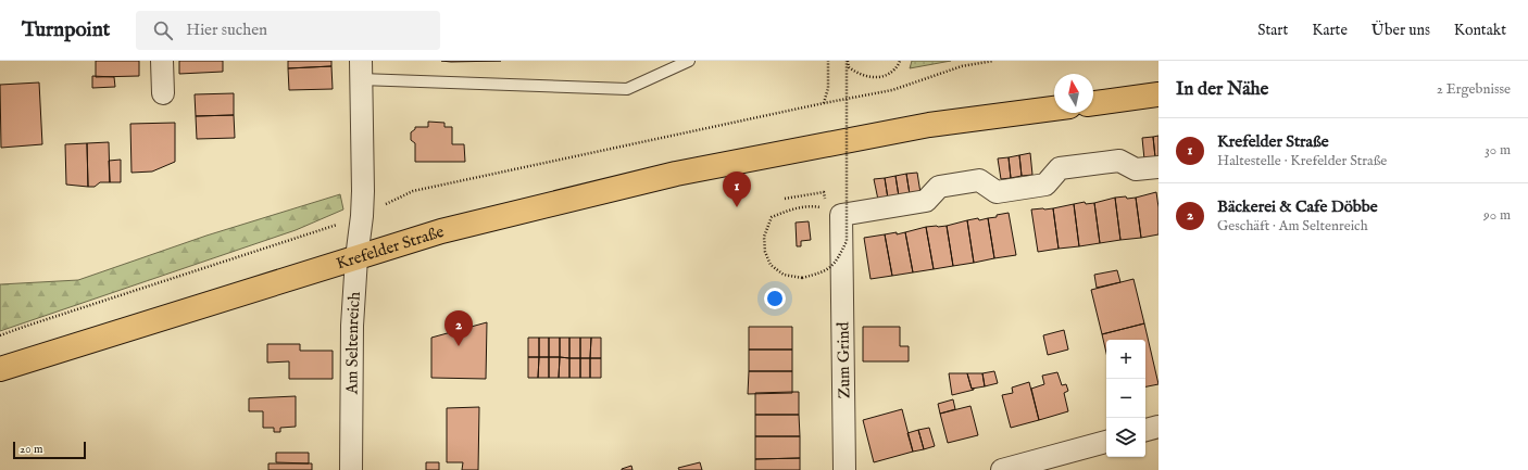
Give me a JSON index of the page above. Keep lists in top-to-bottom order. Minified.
{"streets":{"main road":["Krefelder Straße"],"street":["Am Seltenreich","Zum Grind"]},"crossings":[["Krefelder Straße","Am Seltenreich"]],"scale_bar":"20 m","north":"top","page":{"header":"Turnpoint","search":"Hier suchen","nav":["Start","Karte","Über uns","Kontakt"],"heading":["In der Nähe","2 Ergebnisse"],"list":[{"mark":"1","name":"Krefelder Straße","note":"Haltestelle · Krefelder Straße","value":"30 m"},{"mark":"2","name":"Bäckerei & Cafe Döbbe","note":"Geschäft · Am Seltenreich","value":"90 m"}],"pins":["1","2"],"map_buttons":["+","−"],"scale":"20 m"}}
